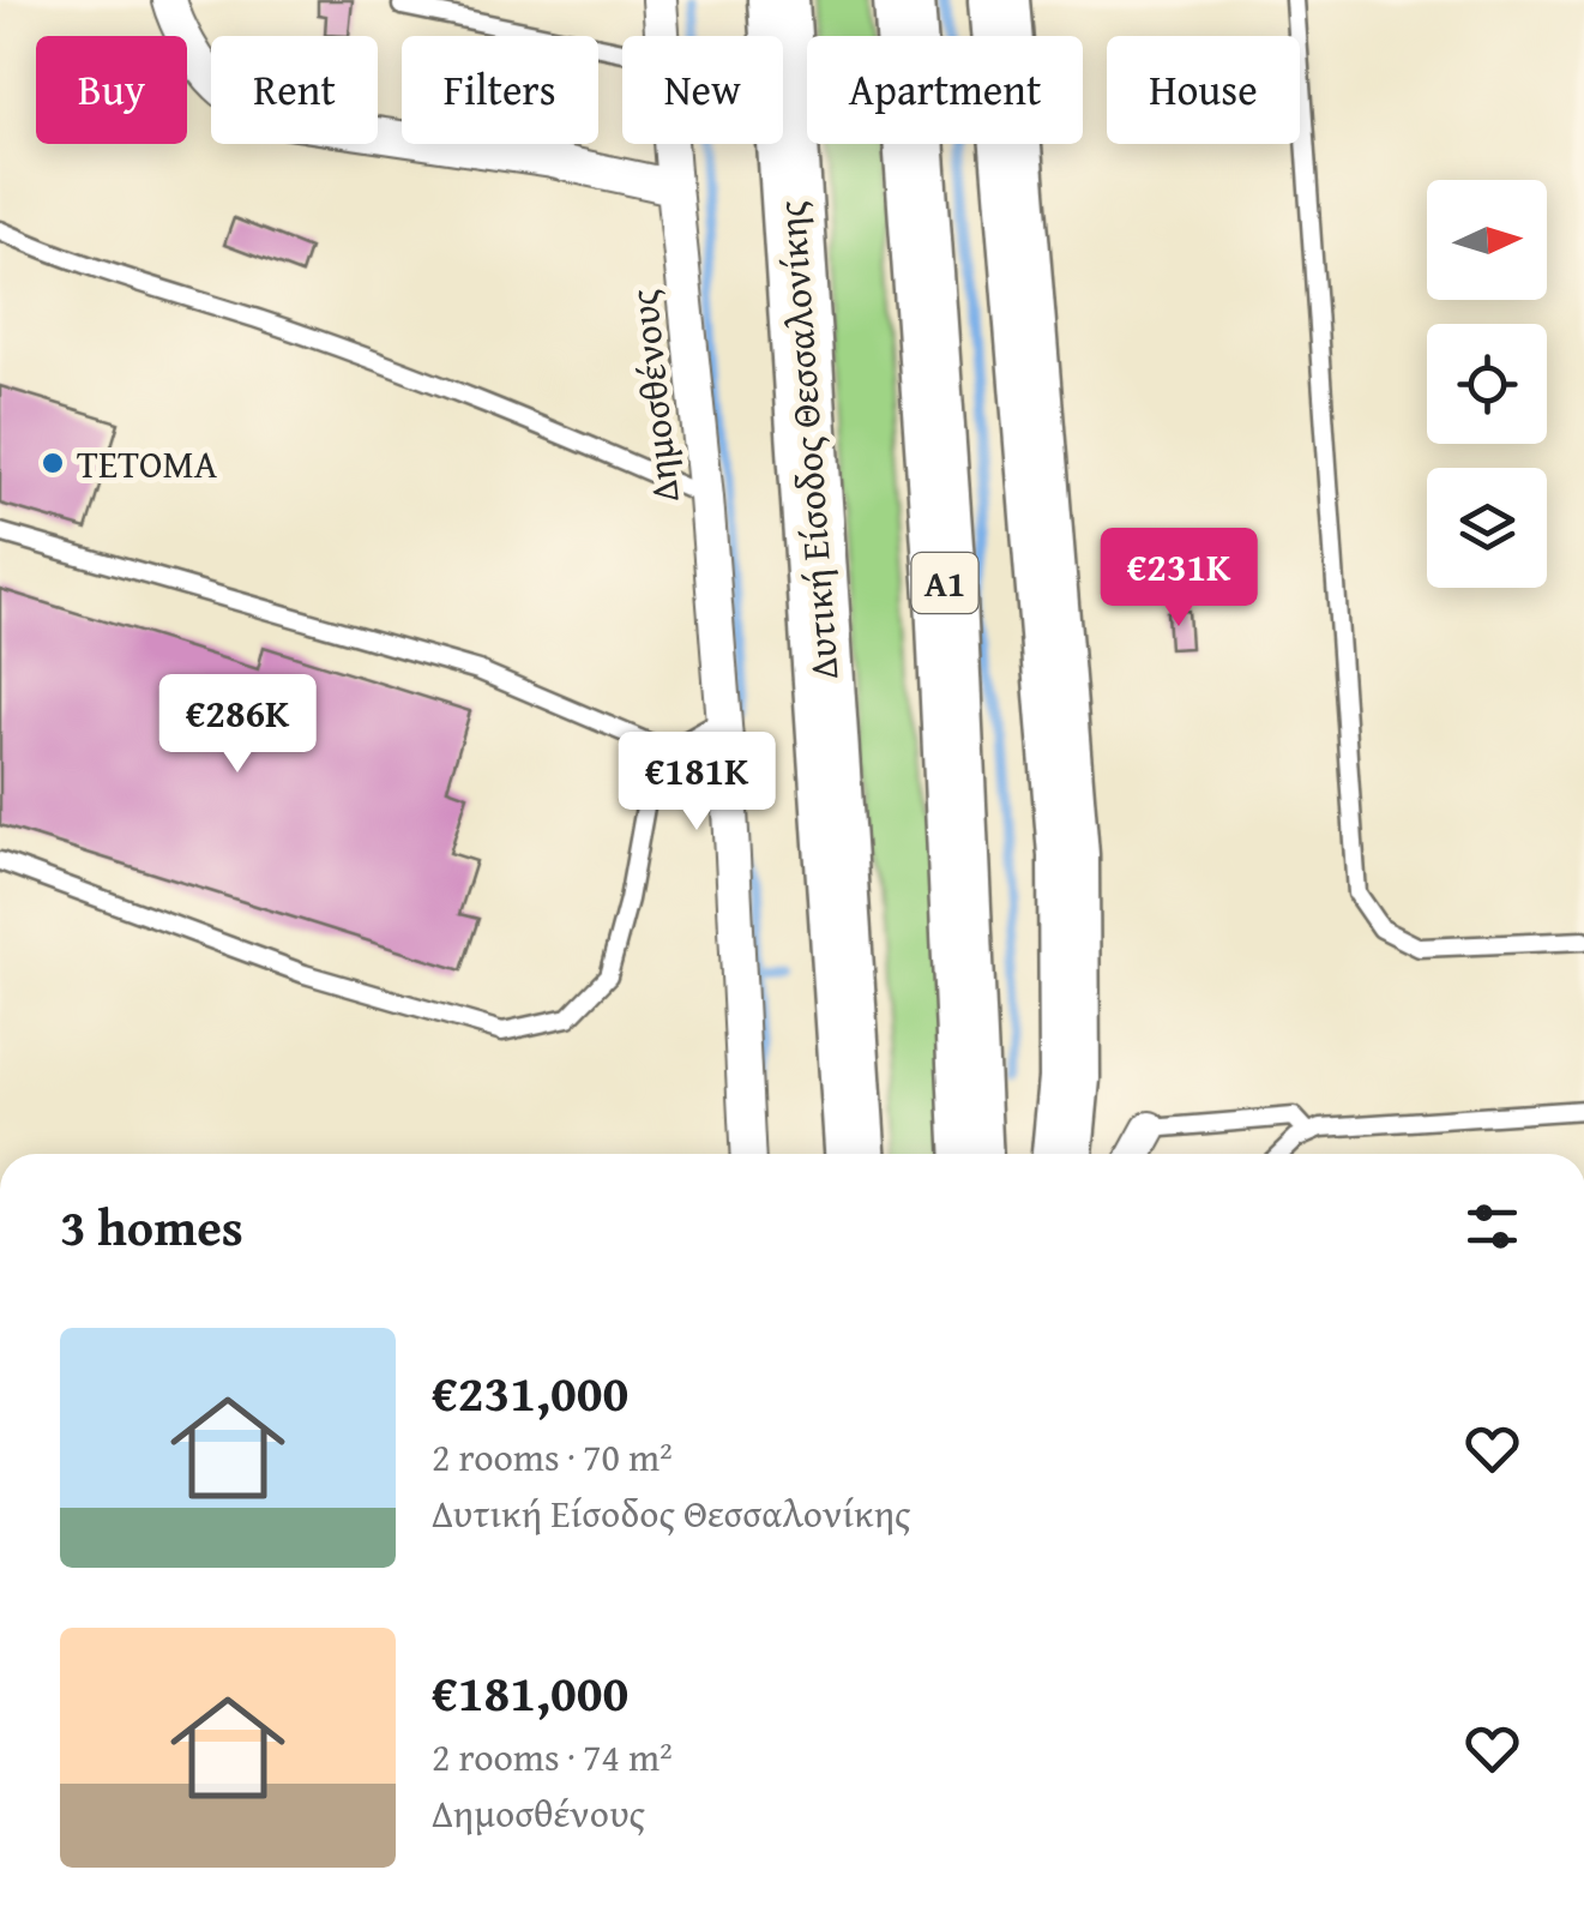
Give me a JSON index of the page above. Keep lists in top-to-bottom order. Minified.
{"streets":{"highway":["Δυτική Είσοδος Θεσσαλονίκης","Α1"],"street":["Δημοσθένους"]},"places":["TETOMA"],"north":"right","page":{"chip":["Buy","Rent","Filters","New","Apartment","House"],"price":["€231K","€286K","€181K"],"heading":"3 homes","list":[{"name":"€231,000","note":"2 rooms · 70 m² · Δυτική Είσοδος Θεσσαλονίκης"},{"name":"€181,000","note":"2 rooms · 74 m² · Δημοσθένους"}]}}
